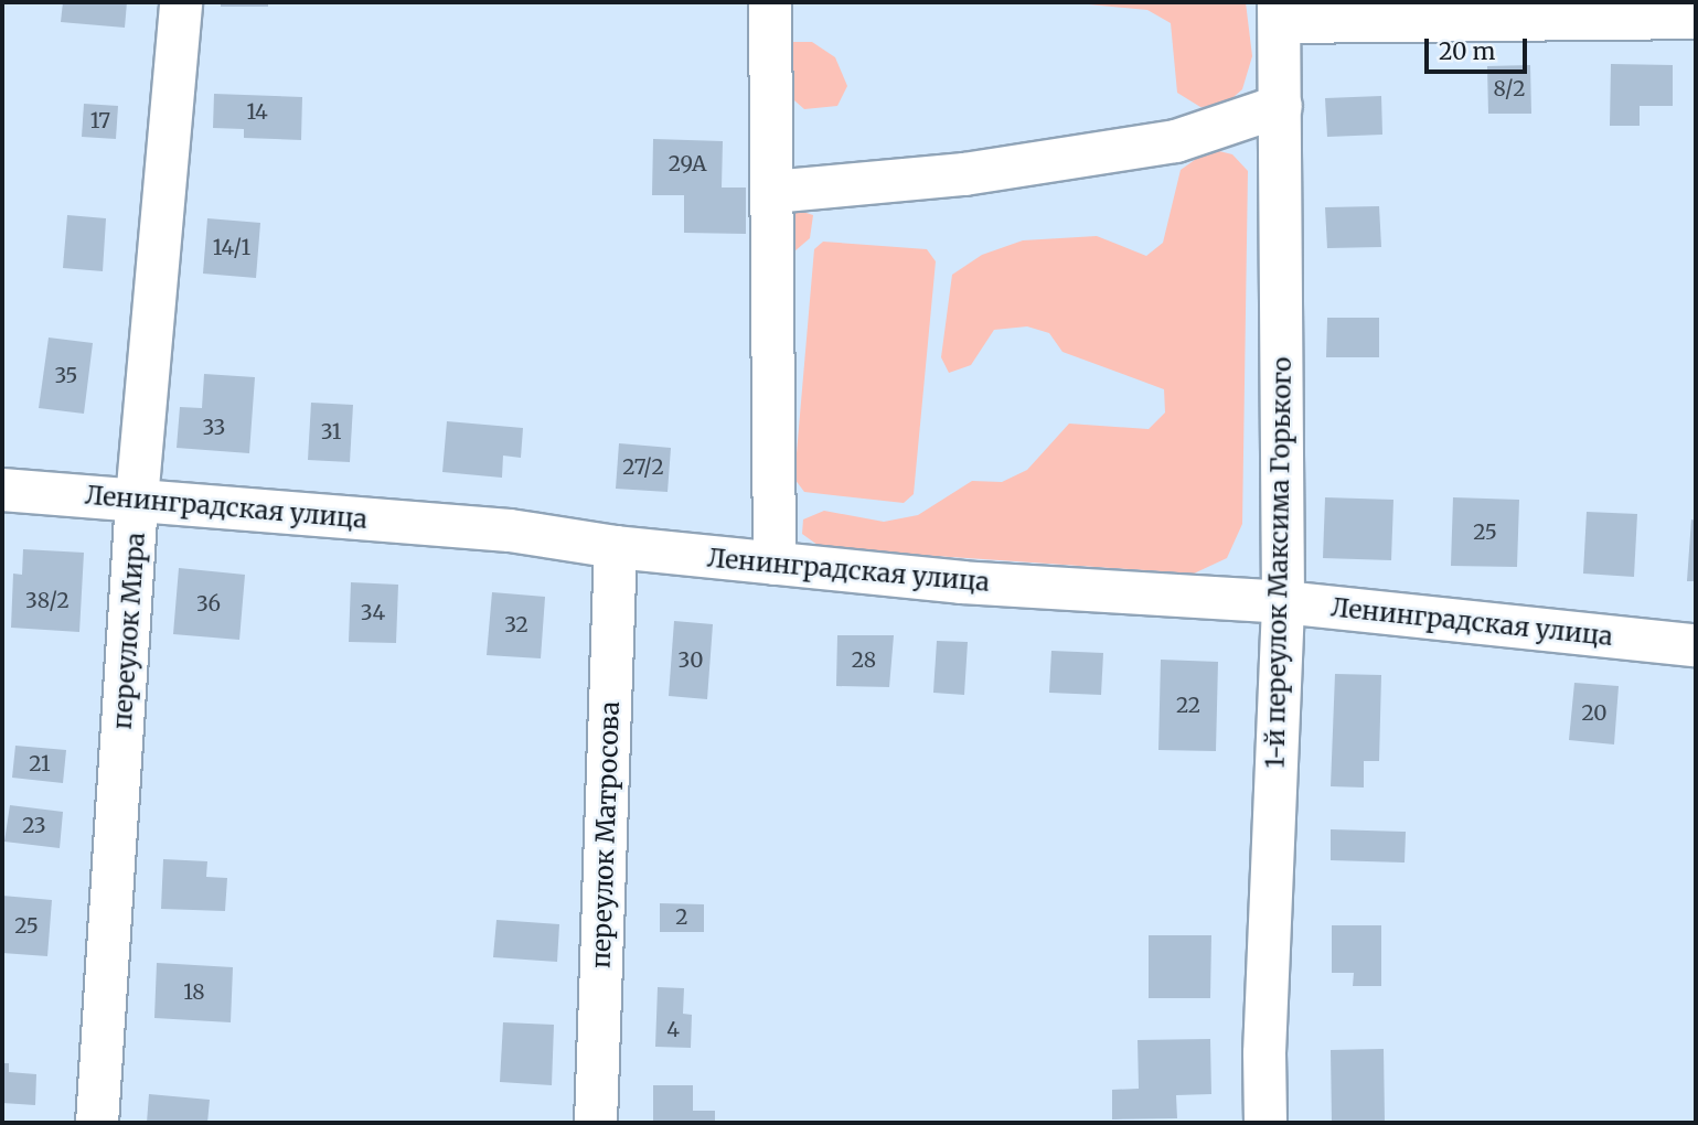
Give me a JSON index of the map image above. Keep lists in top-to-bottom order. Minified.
{"streets":{"street":["Ленинградская улица","1-й переулок Максима Горького","переулок Мира","переулок Матросова"]},"crossings":[["Ленинградская улица","1-й переулок Максима Горького"],["Ленинградская улица","переулок Мира"],["Ленинградская улица","переулок Матросова"]],"house_numbers":["8/2","14","17","29А","14/1","35","33","31","27/2","25","38/2","36","34","32","30","28","22","20","21","23","2","25","18","4"],"scale_bar":"20 m"}
